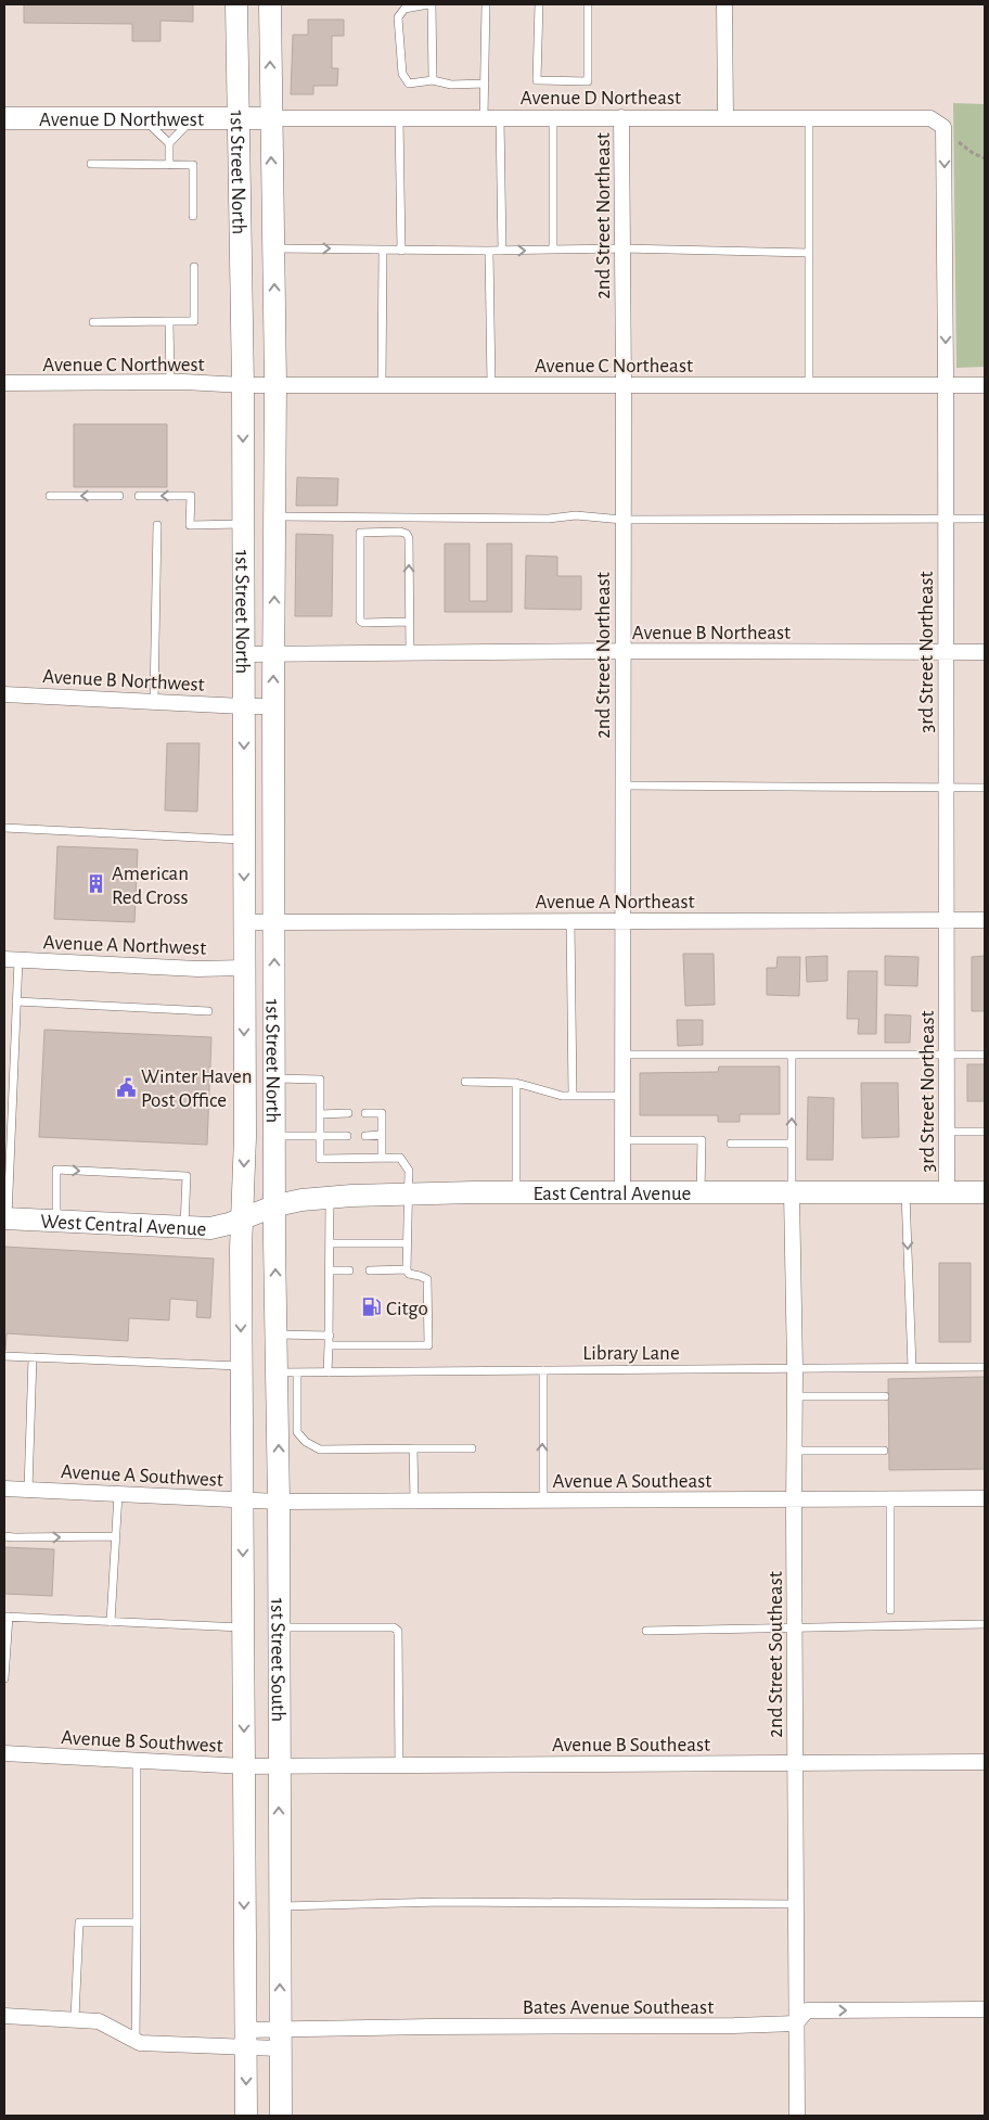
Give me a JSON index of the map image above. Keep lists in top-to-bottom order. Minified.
{"streets":{"main road":["Avenue D Northwest","1st Street North","East Central Avenue","West Central Avenue","1st Street South"],"street":["Avenue D Northeast","2nd Street Northeast","Avenue C Northwest","Avenue C Northeast","Avenue B Northeast","3rd Street Northeast","Avenue B Northwest","Avenue A Northeast","Avenue A Northwest","Avenue A Southwest","Avenue A Southeast","2nd Street Southeast","Avenue B Southwest","Avenue B Southeast","Bates Avenue Southeast"],"lane":["Library Lane"]},"crossings":[["Avenue D Northeast","Avenue D Northwest"],["Avenue D Northeast","1st Street North"],["Avenue D Northeast","2nd Street Northeast"],["Avenue D Northeast","3rd Street Northeast"],["Avenue D Northwest","1st Street North"],["1st Street North","Avenue C Northwest"],["1st Street North","Avenue C Northeast"],["1st Street North","Avenue B Northeast"],["1st Street North","Avenue B Northwest"],["1st Street North","Avenue A Northeast"],["1st Street North","Avenue A Northwest"],["1st Street North","East Central Avenue"],["1st Street North","West Central Avenue"],["1st Street North","1st Street South"],["2nd Street Northeast","Avenue C Northeast"],["2nd Street Northeast","Avenue B Northeast"],["2nd Street Northeast","Avenue A Northeast"],["2nd Street Northeast","East Central Avenue"],["Avenue C Northwest","Avenue C Northeast"],["Avenue C Northeast","3rd Street Northeast"],["Avenue B Northeast","3rd Street Northeast"],["3rd Street Northeast","Avenue A Northeast"],["3rd Street Northeast","East Central Avenue"],["East Central Avenue","West Central Avenue"],["East Central Avenue","2nd Street Southeast"],["East Central Avenue","1st Street South"],["West Central Avenue","1st Street South"],["Library Lane","2nd Street Southeast"],["Library Lane","1st Street South"],["Avenue A Southwest","Avenue A Southeast"],["Avenue A Southwest","1st Street South"],["Avenue A Southeast","2nd Street Southeast"],["Avenue A Southeast","1st Street South"],["2nd Street Southeast","Avenue B Southeast"],["2nd Street Southeast","Bates Avenue Southeast"],["1st Street South","Avenue B Southwest"],["1st Street South","Avenue B Southeast"],["1st Street South","Bates Avenue Southeast"],["Avenue B Southwest","Avenue B Southeast"]],"places":{"building":["American Red Cross"],"public building":["Winter Haven Post Office"],"fuel station":["Citgo"]}}
